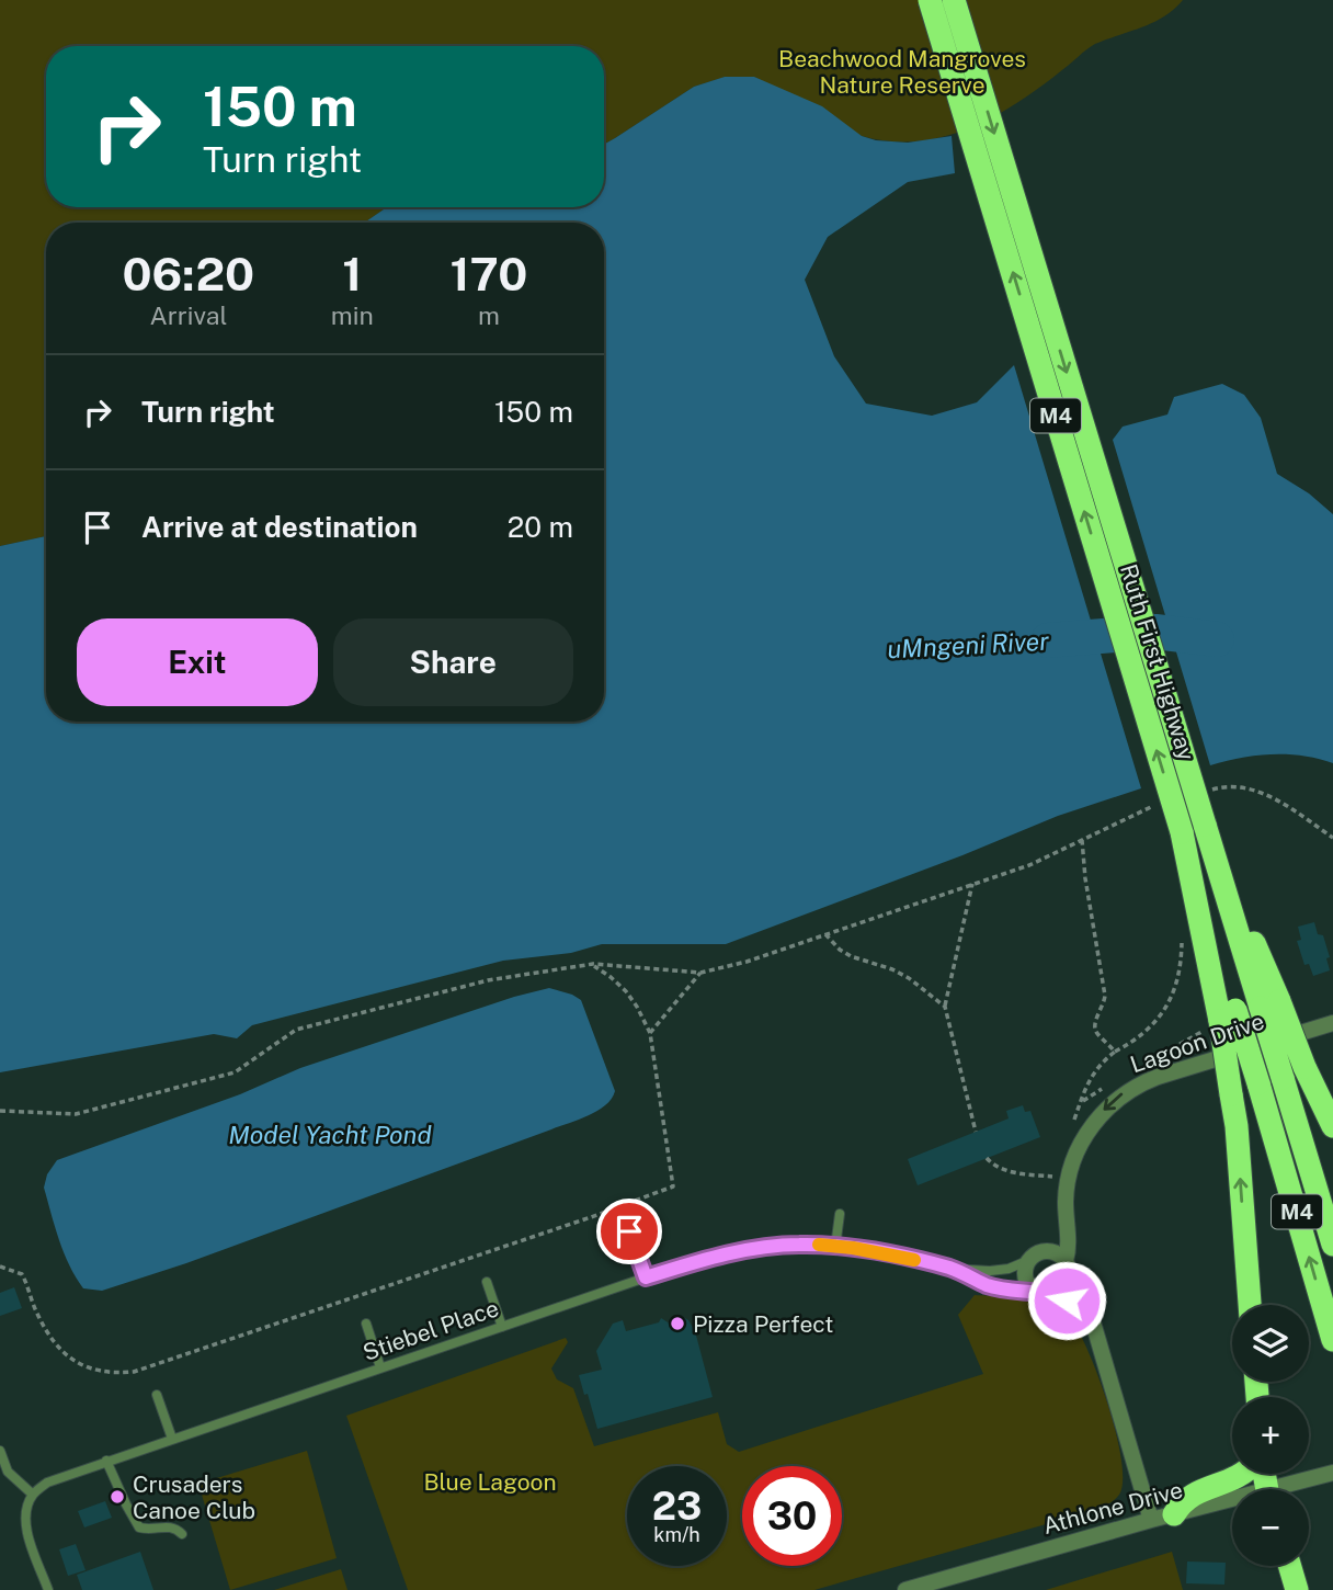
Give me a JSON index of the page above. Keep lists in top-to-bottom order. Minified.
{"streets":{"highway":["M4","Ruth First Highway"],"street":["Lagoon Drive","Athlone Drive"],"lane":["Stiebel Place"]},"crossings":[["Lagoon Drive","Stiebel Place"]],"one_way":["Lagoon Drive"],"water":["uMngeni River","Model Yacht Pond"],"parks":["Beachwood Mangroves Nature Reserve","Blue Lagoon"],"places":["Pizza Perfect","Crusaders Canoe Club"],"page":{"turn":["150 m","Turn right"],"eta":["06:20","Arrival","1","min","170","m"],"list":[{"name":"Turn right","value":"150 m"},{"name":"Arrive at destination","value":"20 m"}],"buttons":["Exit","Share"],"map_buttons":["+","−"],"speed":"23 km/h","limit":"30"}}
